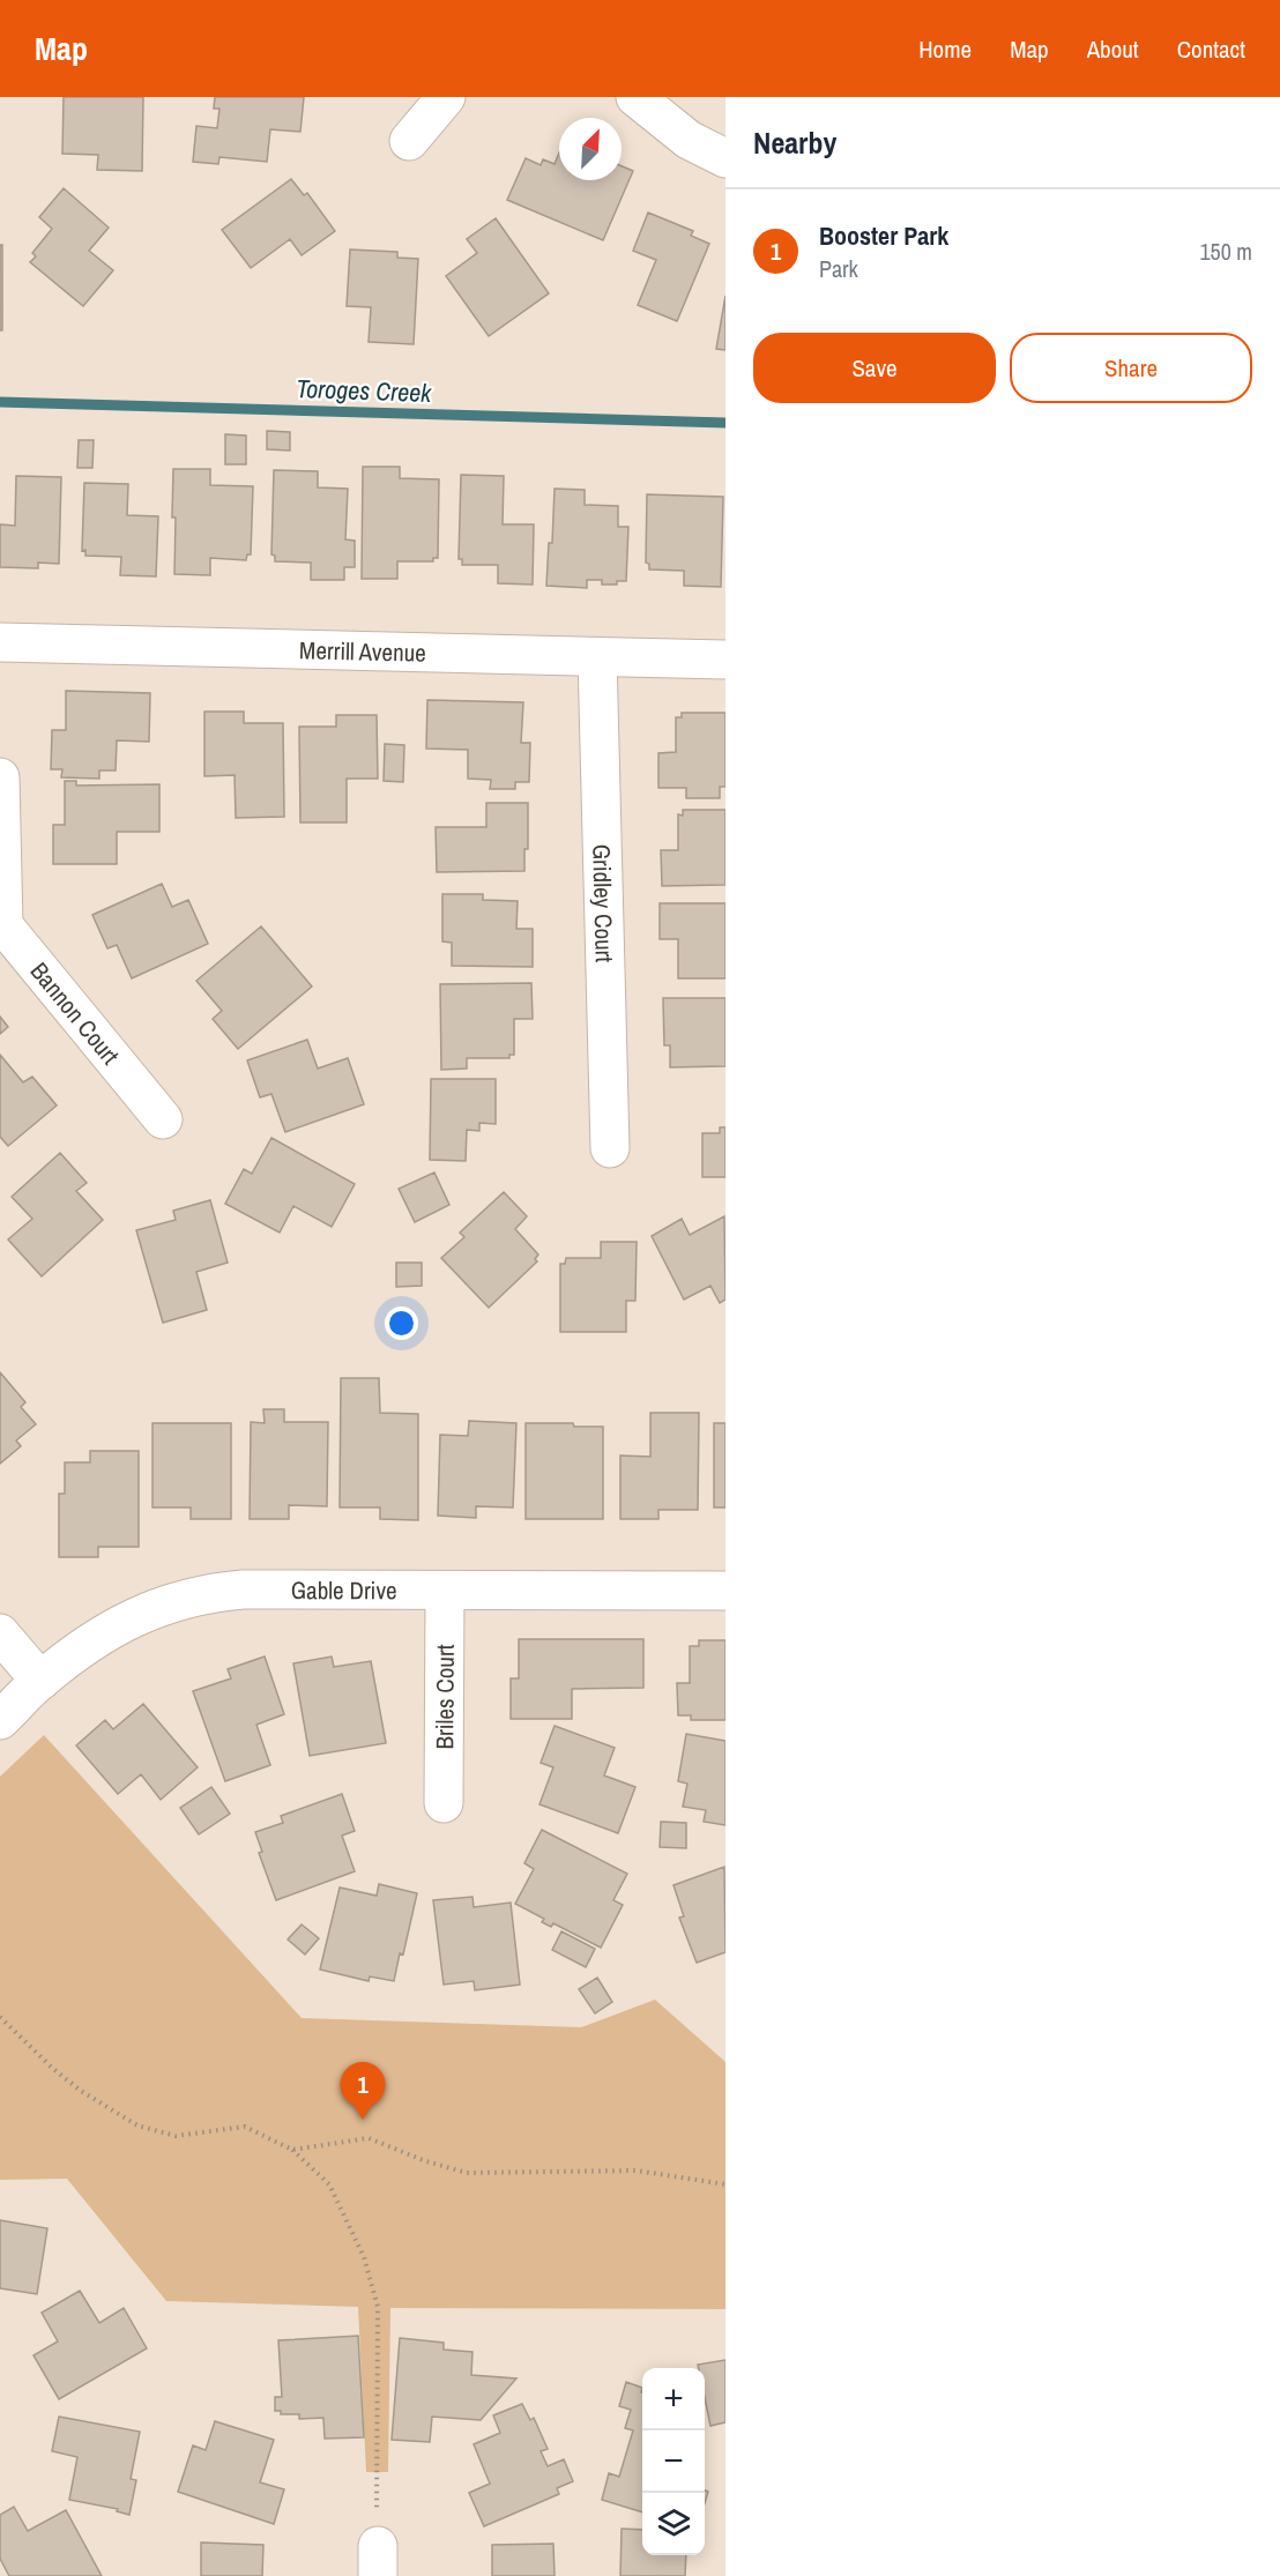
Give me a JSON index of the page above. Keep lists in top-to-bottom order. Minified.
{"streets":{"street":["Merrill Avenue","Gridley Court","Bannon Court","Gable Drive","Briles Court"]},"crossings":[["Merrill Avenue","Gridley Court"],["Gable Drive","Briles Court"]],"water":["Toroges Creek"],"north":"top right","page":{"header":"Map","nav":["Home","Map","About","Contact"],"heading":"Nearby","list":[{"mark":"1","name":"Booster Park","note":"Park","value":"150 m"}],"buttons":["Save","Share"],"pins":"1","map_buttons":["+","−"]}}
